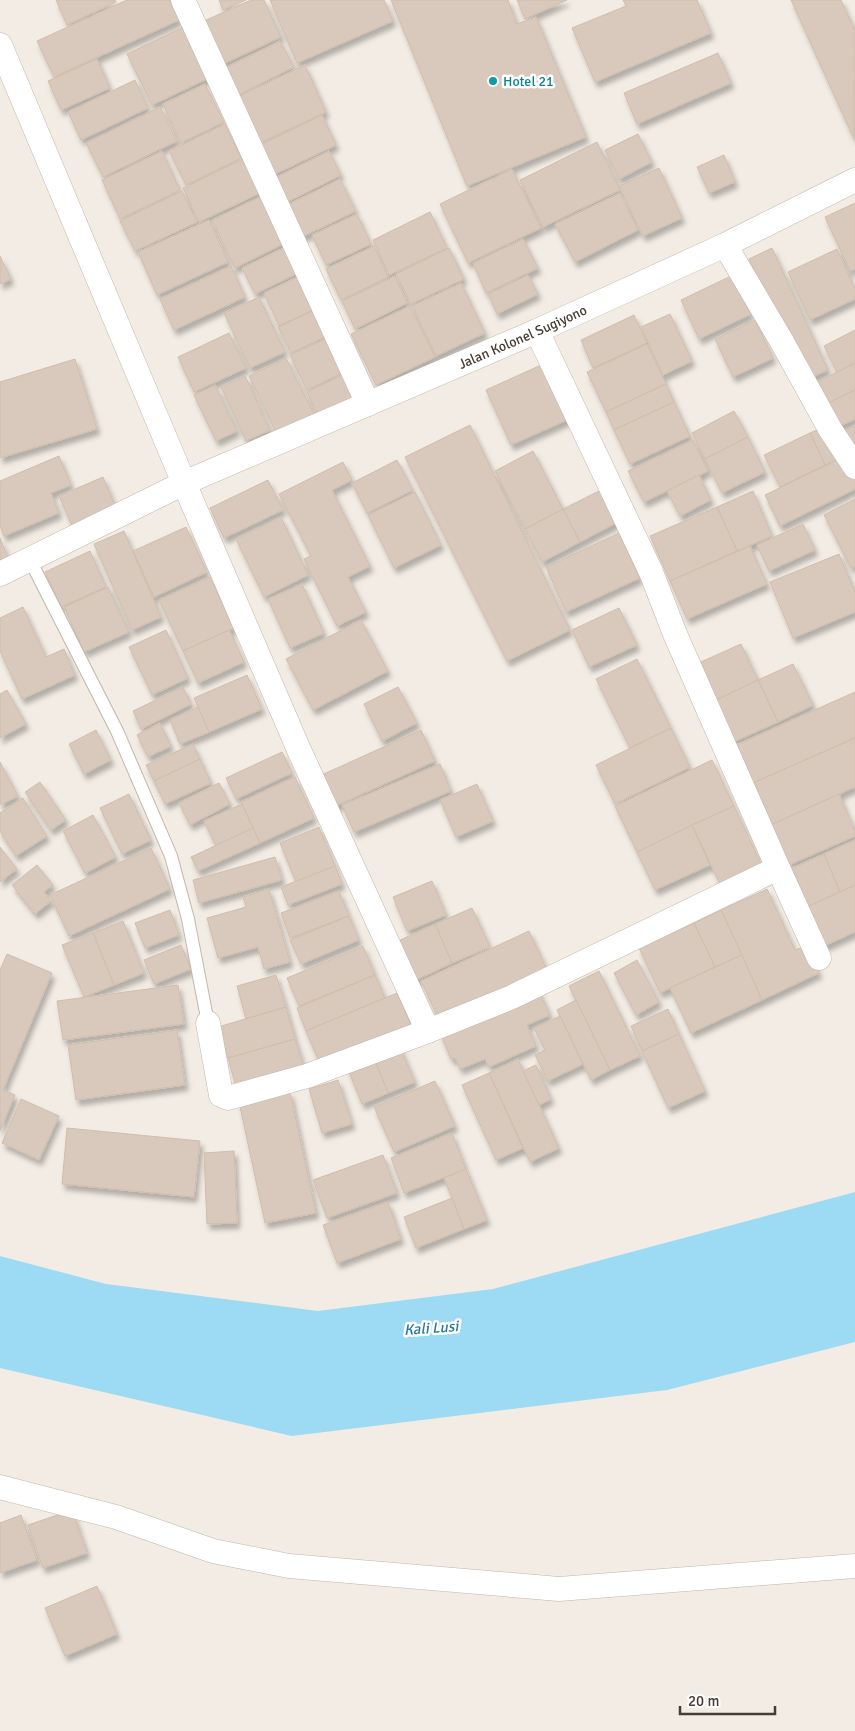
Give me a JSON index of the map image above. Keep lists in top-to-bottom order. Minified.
{"streets":{"street":["Jalan Kolonel Sugiyono"]},"water":["Kali Lusi"],"places":["Hotel 21"],"scale_bar":"20 m"}
